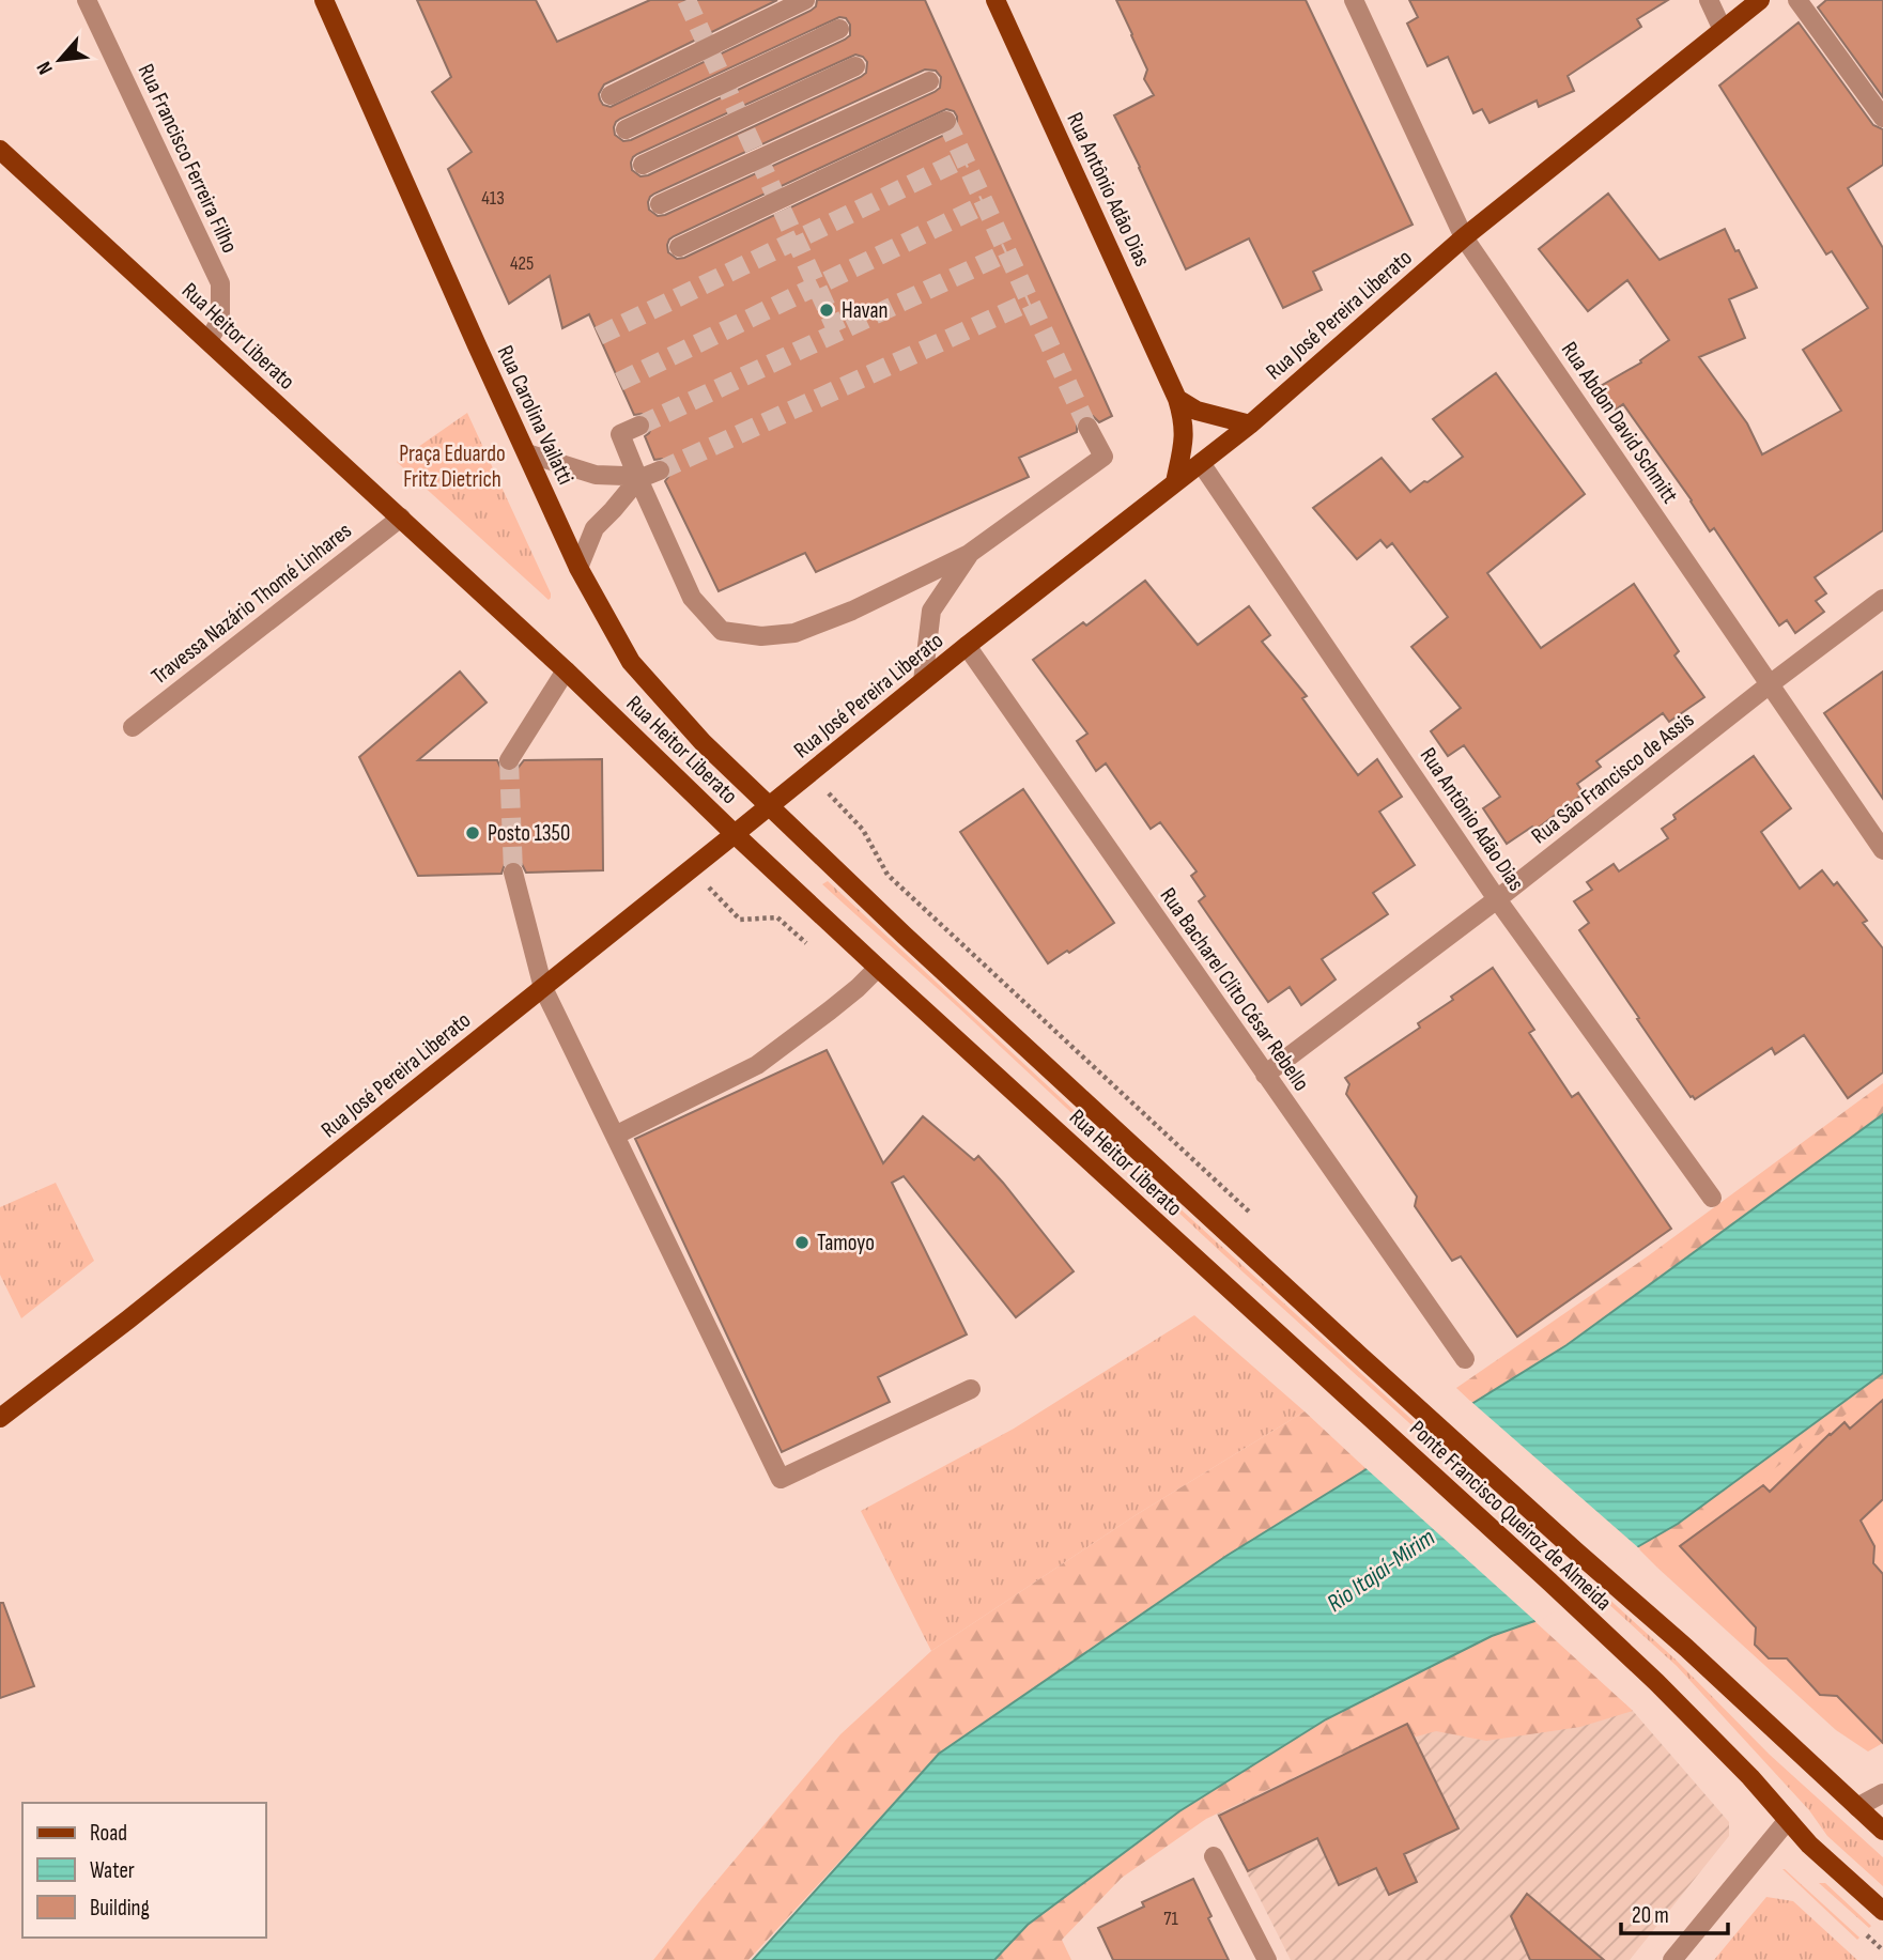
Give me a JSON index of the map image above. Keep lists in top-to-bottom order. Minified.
{"streets":{"main road":["Rua Antônio Adão Dias","Rua José Pereira Liberato","Rua Heitor Liberato","Rua Carolina Vailatti","Ponte Francisco Queiroz de Almeida"],"street":["Rua Francisco Ferreira Filho","Rua Abdon David Schmitt","Travessa Nazário Thomé Linhares","Rua São Francisco de Assis","Rua Bacharel Clito César Rebello"]},"crossings":[["Rua Francisco Ferreira Filho","Rua Heitor Liberato"],["Rua Antônio Adão Dias","Rua José Pereira Liberato"],["Rua Antônio Adão Dias","Rua São Francisco de Assis"],["Rua José Pereira Liberato","Rua Heitor Liberato"],["Rua José Pereira Liberato","Rua Carolina Vailatti"],["Rua José Pereira Liberato","Rua Abdon David Schmitt"],["Rua José Pereira Liberato","Rua Bacharel Clito César Rebello"],["Rua Heitor Liberato","Rua Carolina Vailatti"],["Rua Heitor Liberato","Travessa Nazário Thomé Linhares"],["Rua Heitor Liberato","Ponte Francisco Queiroz de Almeida"],["Rua Abdon David Schmitt","Rua São Francisco de Assis"],["Rua São Francisco de Assis","Rua Bacharel Clito César Rebello"]],"water":["Rio Itajaí-Mirim"],"parks":["Praça Eduardo Fritz Dietrich"],"places":["Havan","Posto 1350","Tamoyo"],"house_numbers":["413","425","71"],"legend":["Road","Water","Building"],"scale_bar":"20 m","north":"bottom left"}
